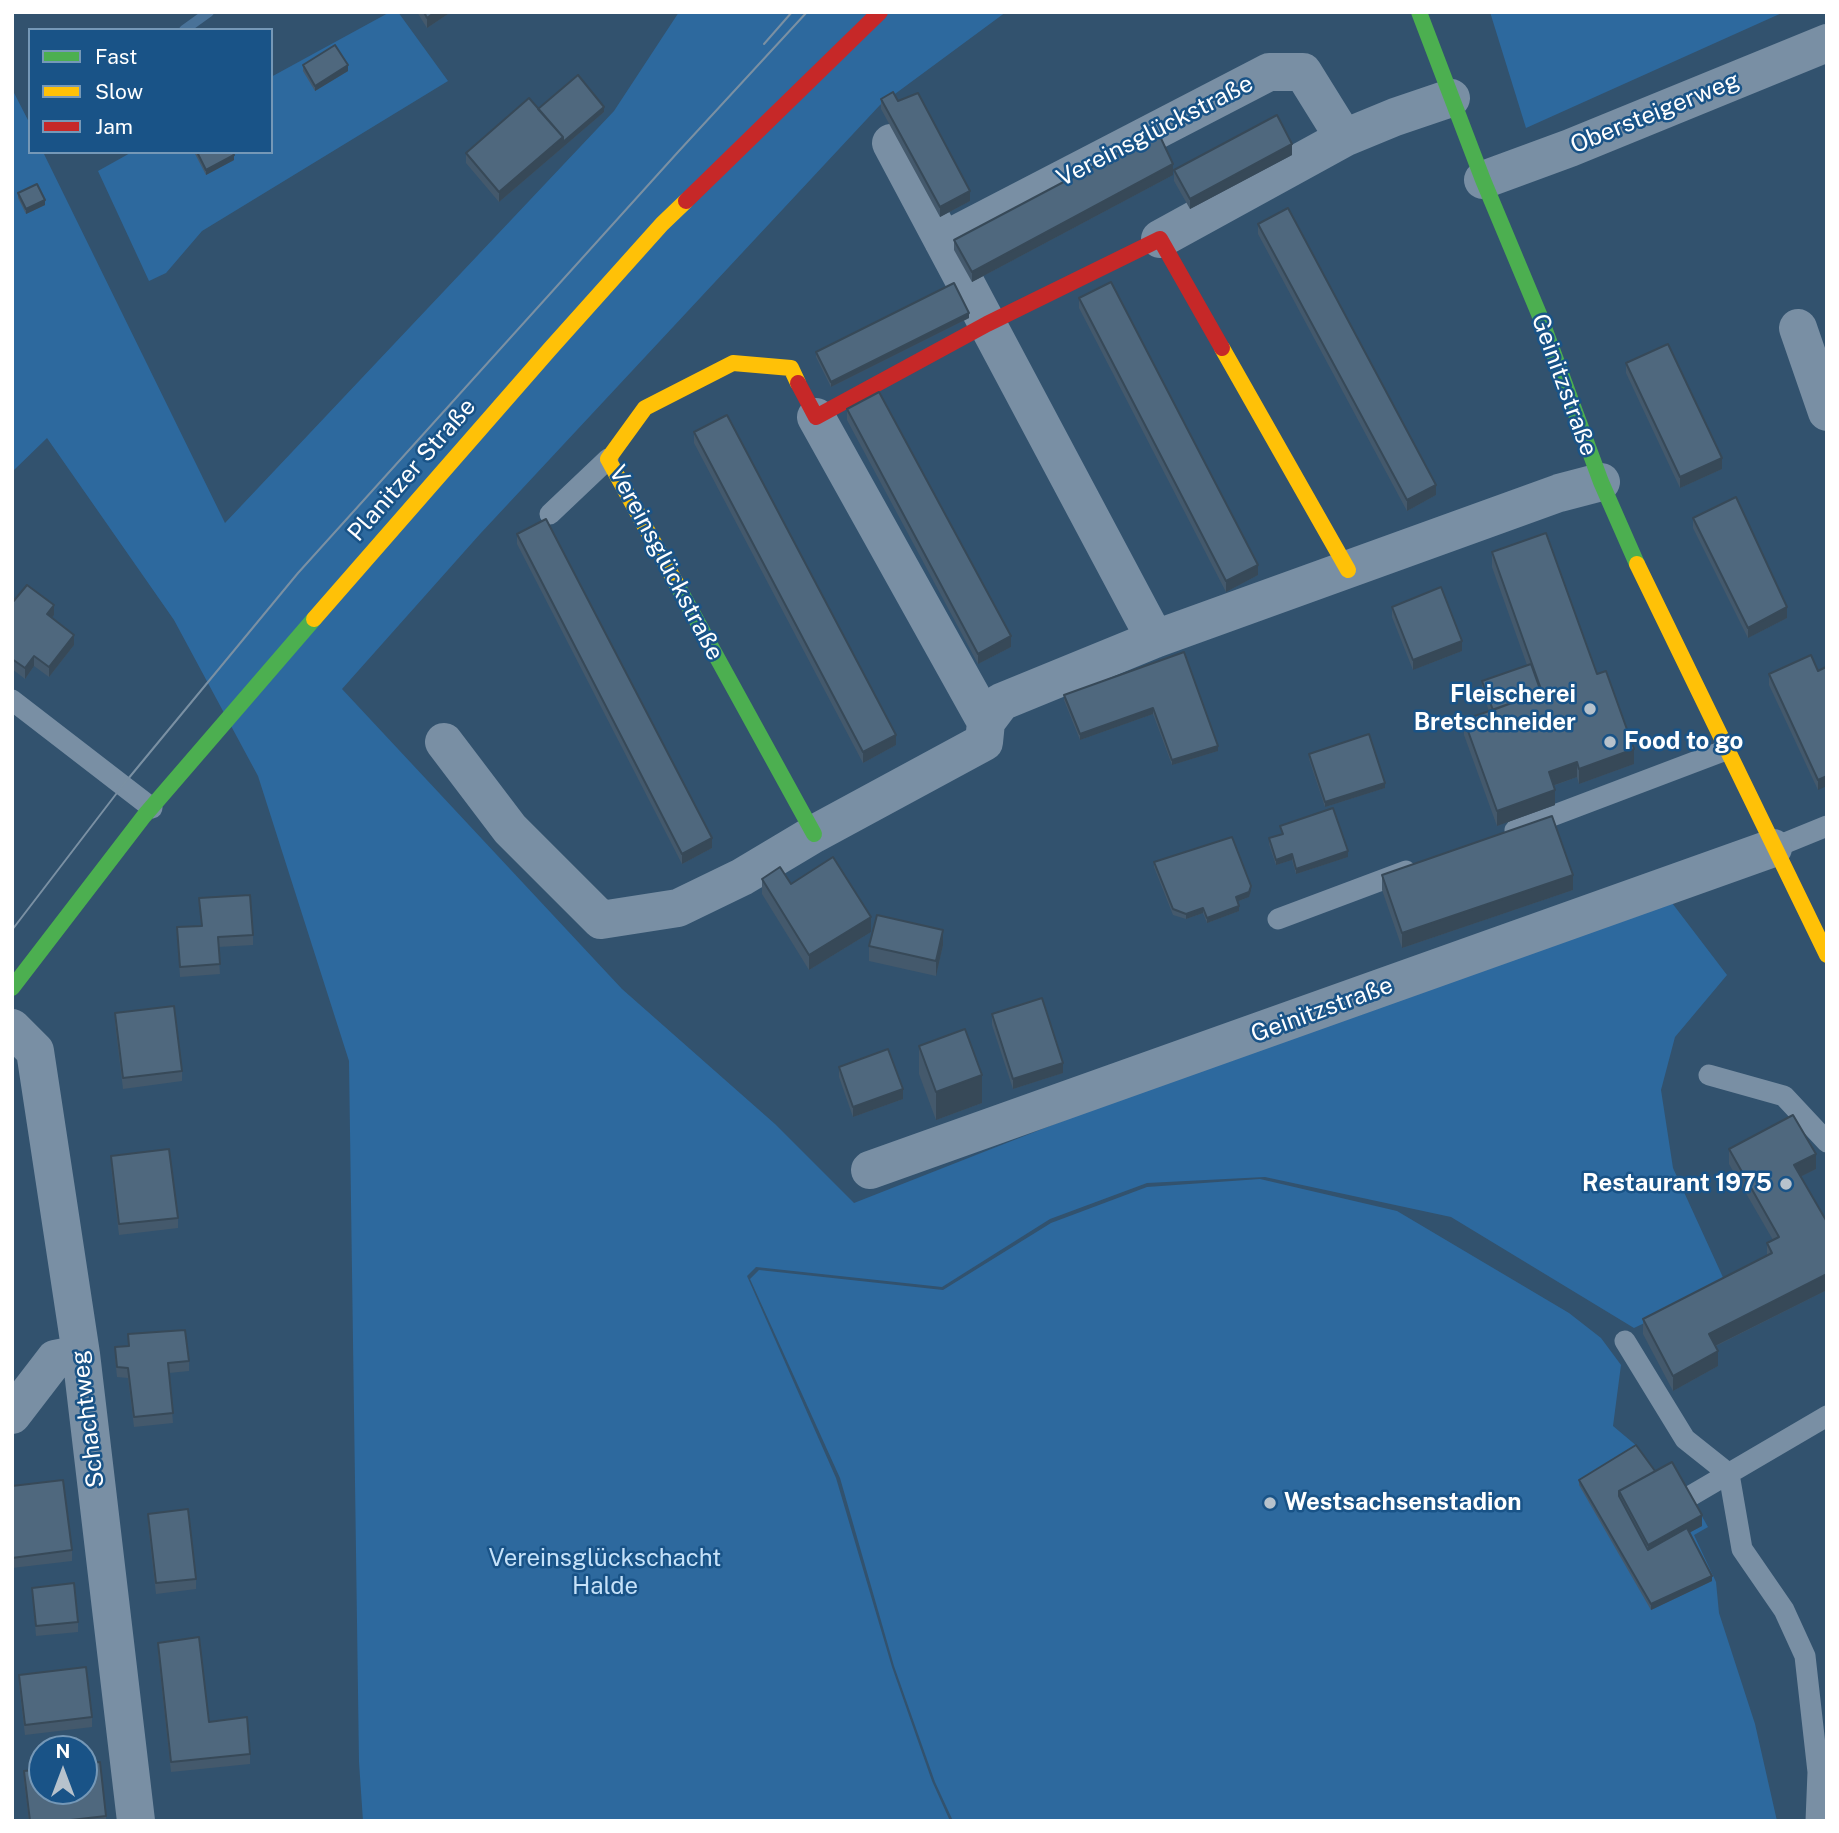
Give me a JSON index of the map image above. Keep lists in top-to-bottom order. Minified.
{"streets":{"main road":["Vereinsglückstraße","Geinitzstraße","Planitzer Straße"],"street":["Obersteigerweg","Schachtweg"]},"crossings":[["Obersteigerweg","Geinitzstraße"]],"parks":["Vereinsglückschacht Halde"],"places":["Fleischerei Bretschneider","Food to go","Restaurant 1975","Westsachsenstadion"],"legend":["Fast","Slow","Jam"],"north":"top"}
